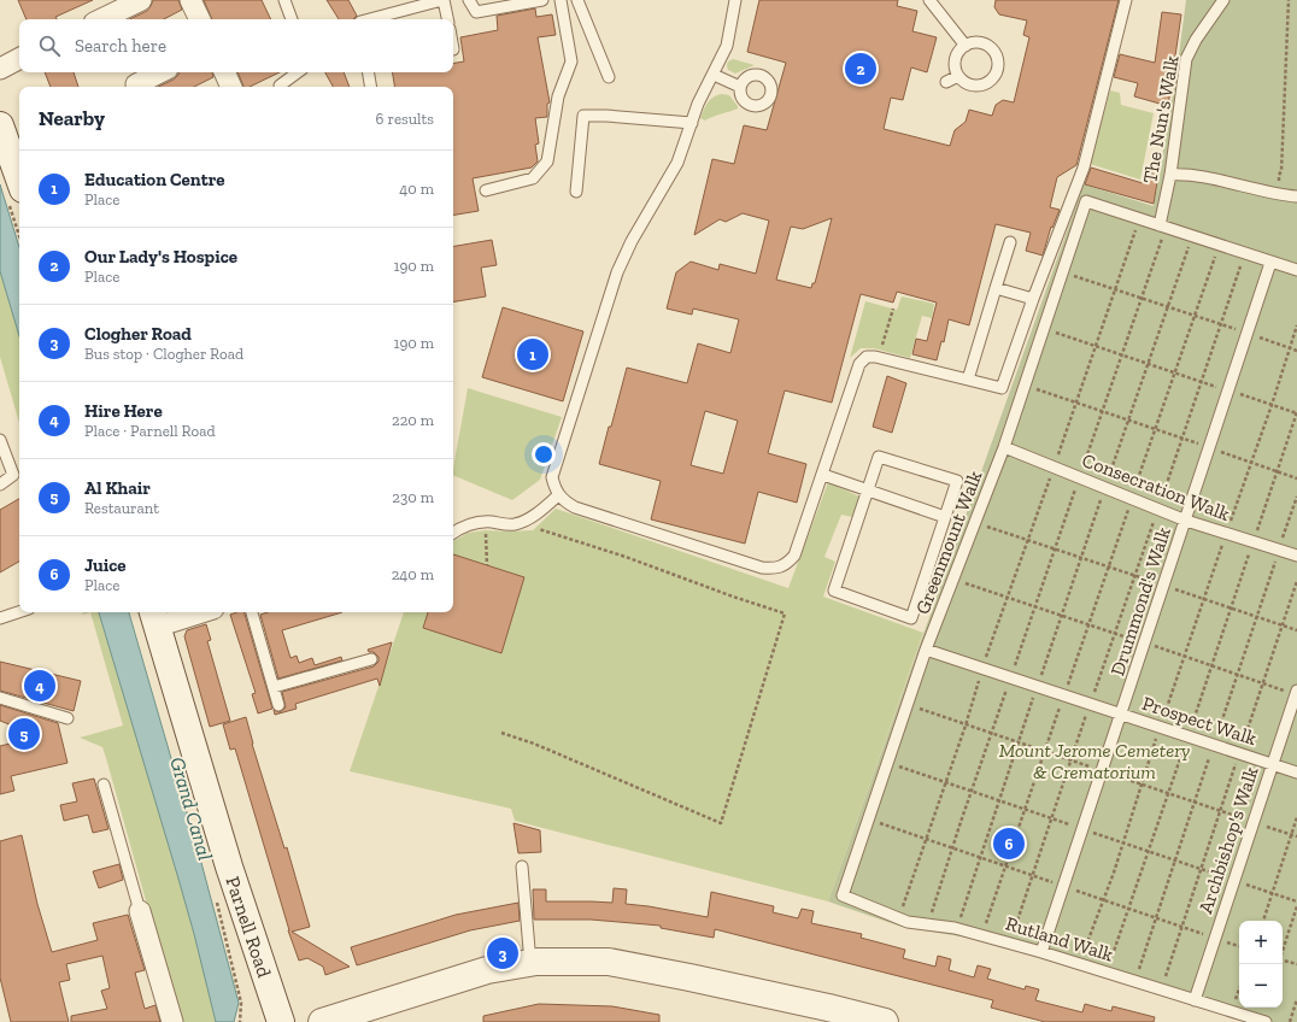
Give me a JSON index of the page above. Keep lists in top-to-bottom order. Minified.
{"streets":{"street":["Parnell Road"],"lane":["The Nun's Walk","Consecration Walk","Greenmount Walk","Drummond's Walk","Prospect Walk","Archbishop's Walk","Rutland Walk"]},"crossings":[["Consecration Walk","Greenmount Walk"],["Consecration Walk","Drummond's Walk"],["Greenmount Walk","Prospect Walk"],["Greenmount Walk","Rutland Walk"],["Drummond's Walk","Prospect Walk"],["Drummond's Walk","Rutland Walk"],["Prospect Walk","Archbishop's Walk"],["Archbishop's Walk","Rutland Walk"]],"water":["Grand Canal"],"parks":["Mount Jerome Cemetery & Crematorium"],"page":{"search":"Search here","pins":["2","1","4","5","6","3"],"heading":["Nearby","6 results"],"list":[{"mark":"1","name":"Education Centre","note":"Place","value":"40 m"},{"mark":"2","name":"Our Lady's Hospice","note":"Place","value":"190 m"},{"mark":"3","name":"Clogher Road","note":"Bus stop · Clogher Road","value":"190 m"},{"mark":"4","name":"Hire Here","note":"Place · Parnell Road","value":"220 m"},{"mark":"5","name":"Al Khair","note":"Restaurant","value":"230 m"},{"mark":"6","name":"Juice","note":"Place","value":"240 m"}],"map_buttons":["+","−"]}}
